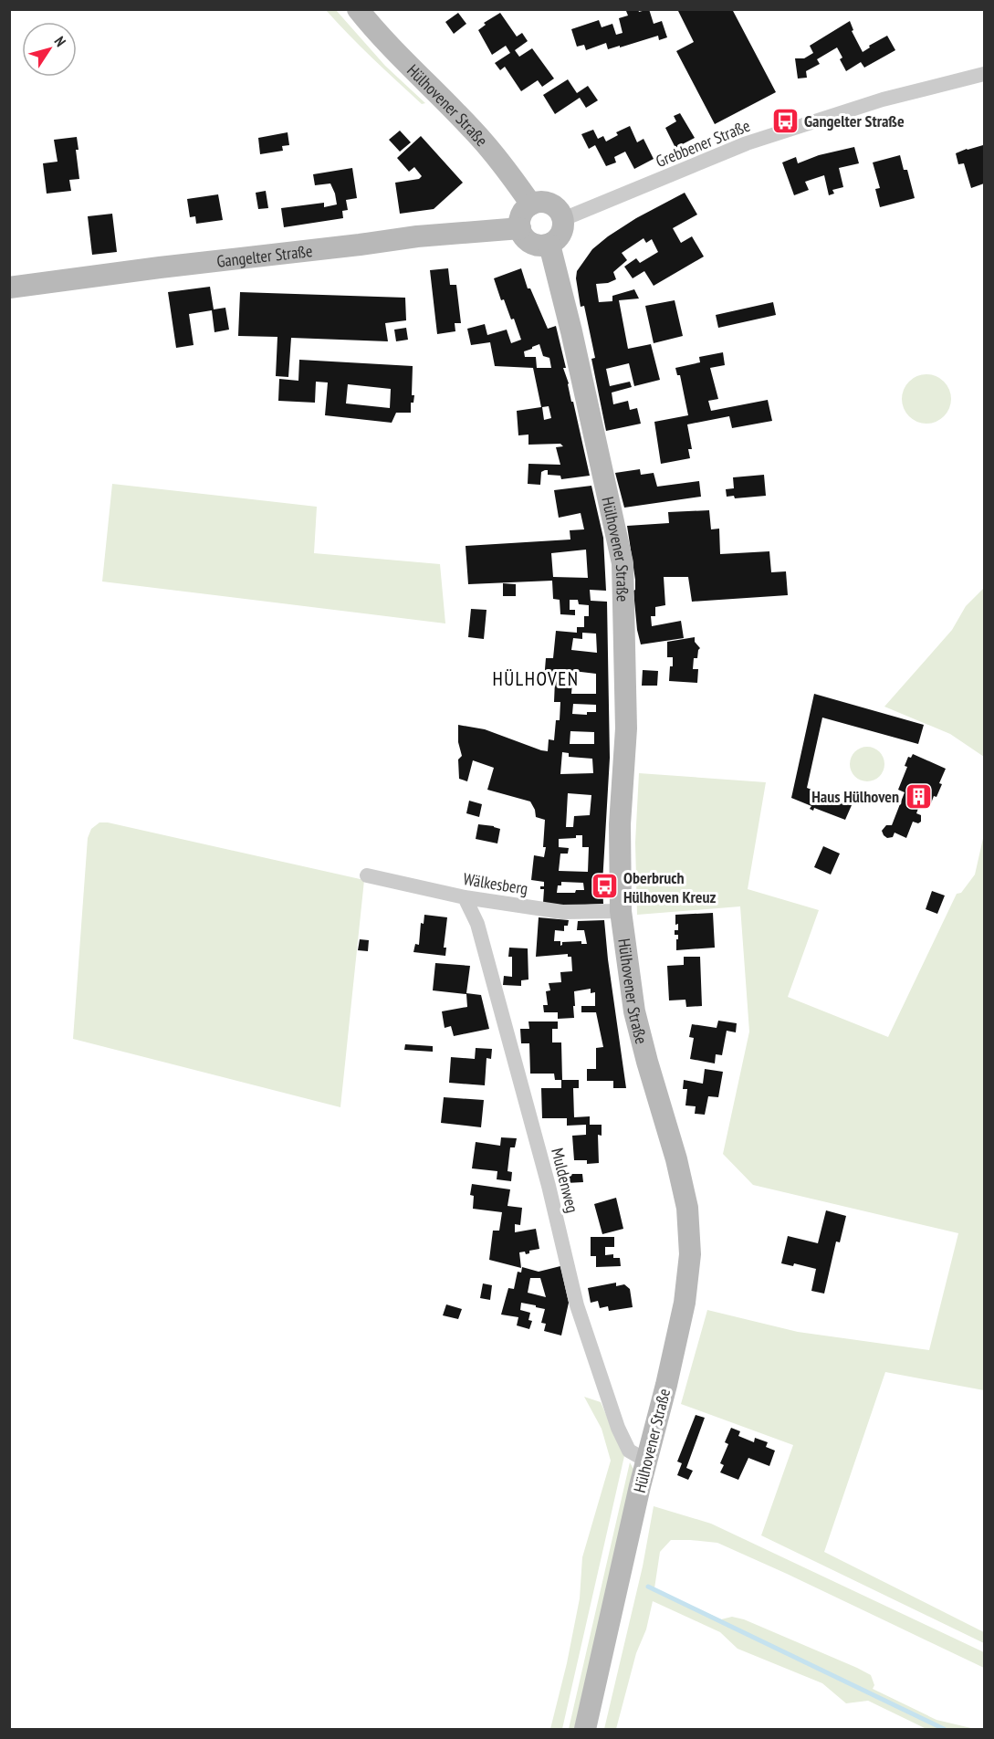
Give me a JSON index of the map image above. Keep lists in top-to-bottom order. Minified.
{"streets":{"main road":["Hülhovener Straße","Gangelter Straße"],"street":["Grebbener Straße","Wälkesberg","Muldenweg"]},"crossings":[["Hülhovener Straße","Grebbener Straße"],["Hülhovener Straße","Gangelter Straße"],["Hülhovener Straße","Wälkesberg"],["Hülhovener Straße","Muldenweg"],["Grebbener Straße","Gangelter Straße"],["Wälkesberg","Muldenweg"]],"districts":["HÜLHOVEN"],"places":{"bus stop":["Gangelter Straße","Oberbruch Hülhoven Kreuz"],"building":["Haus Hülhoven"]},"north":"top right"}
